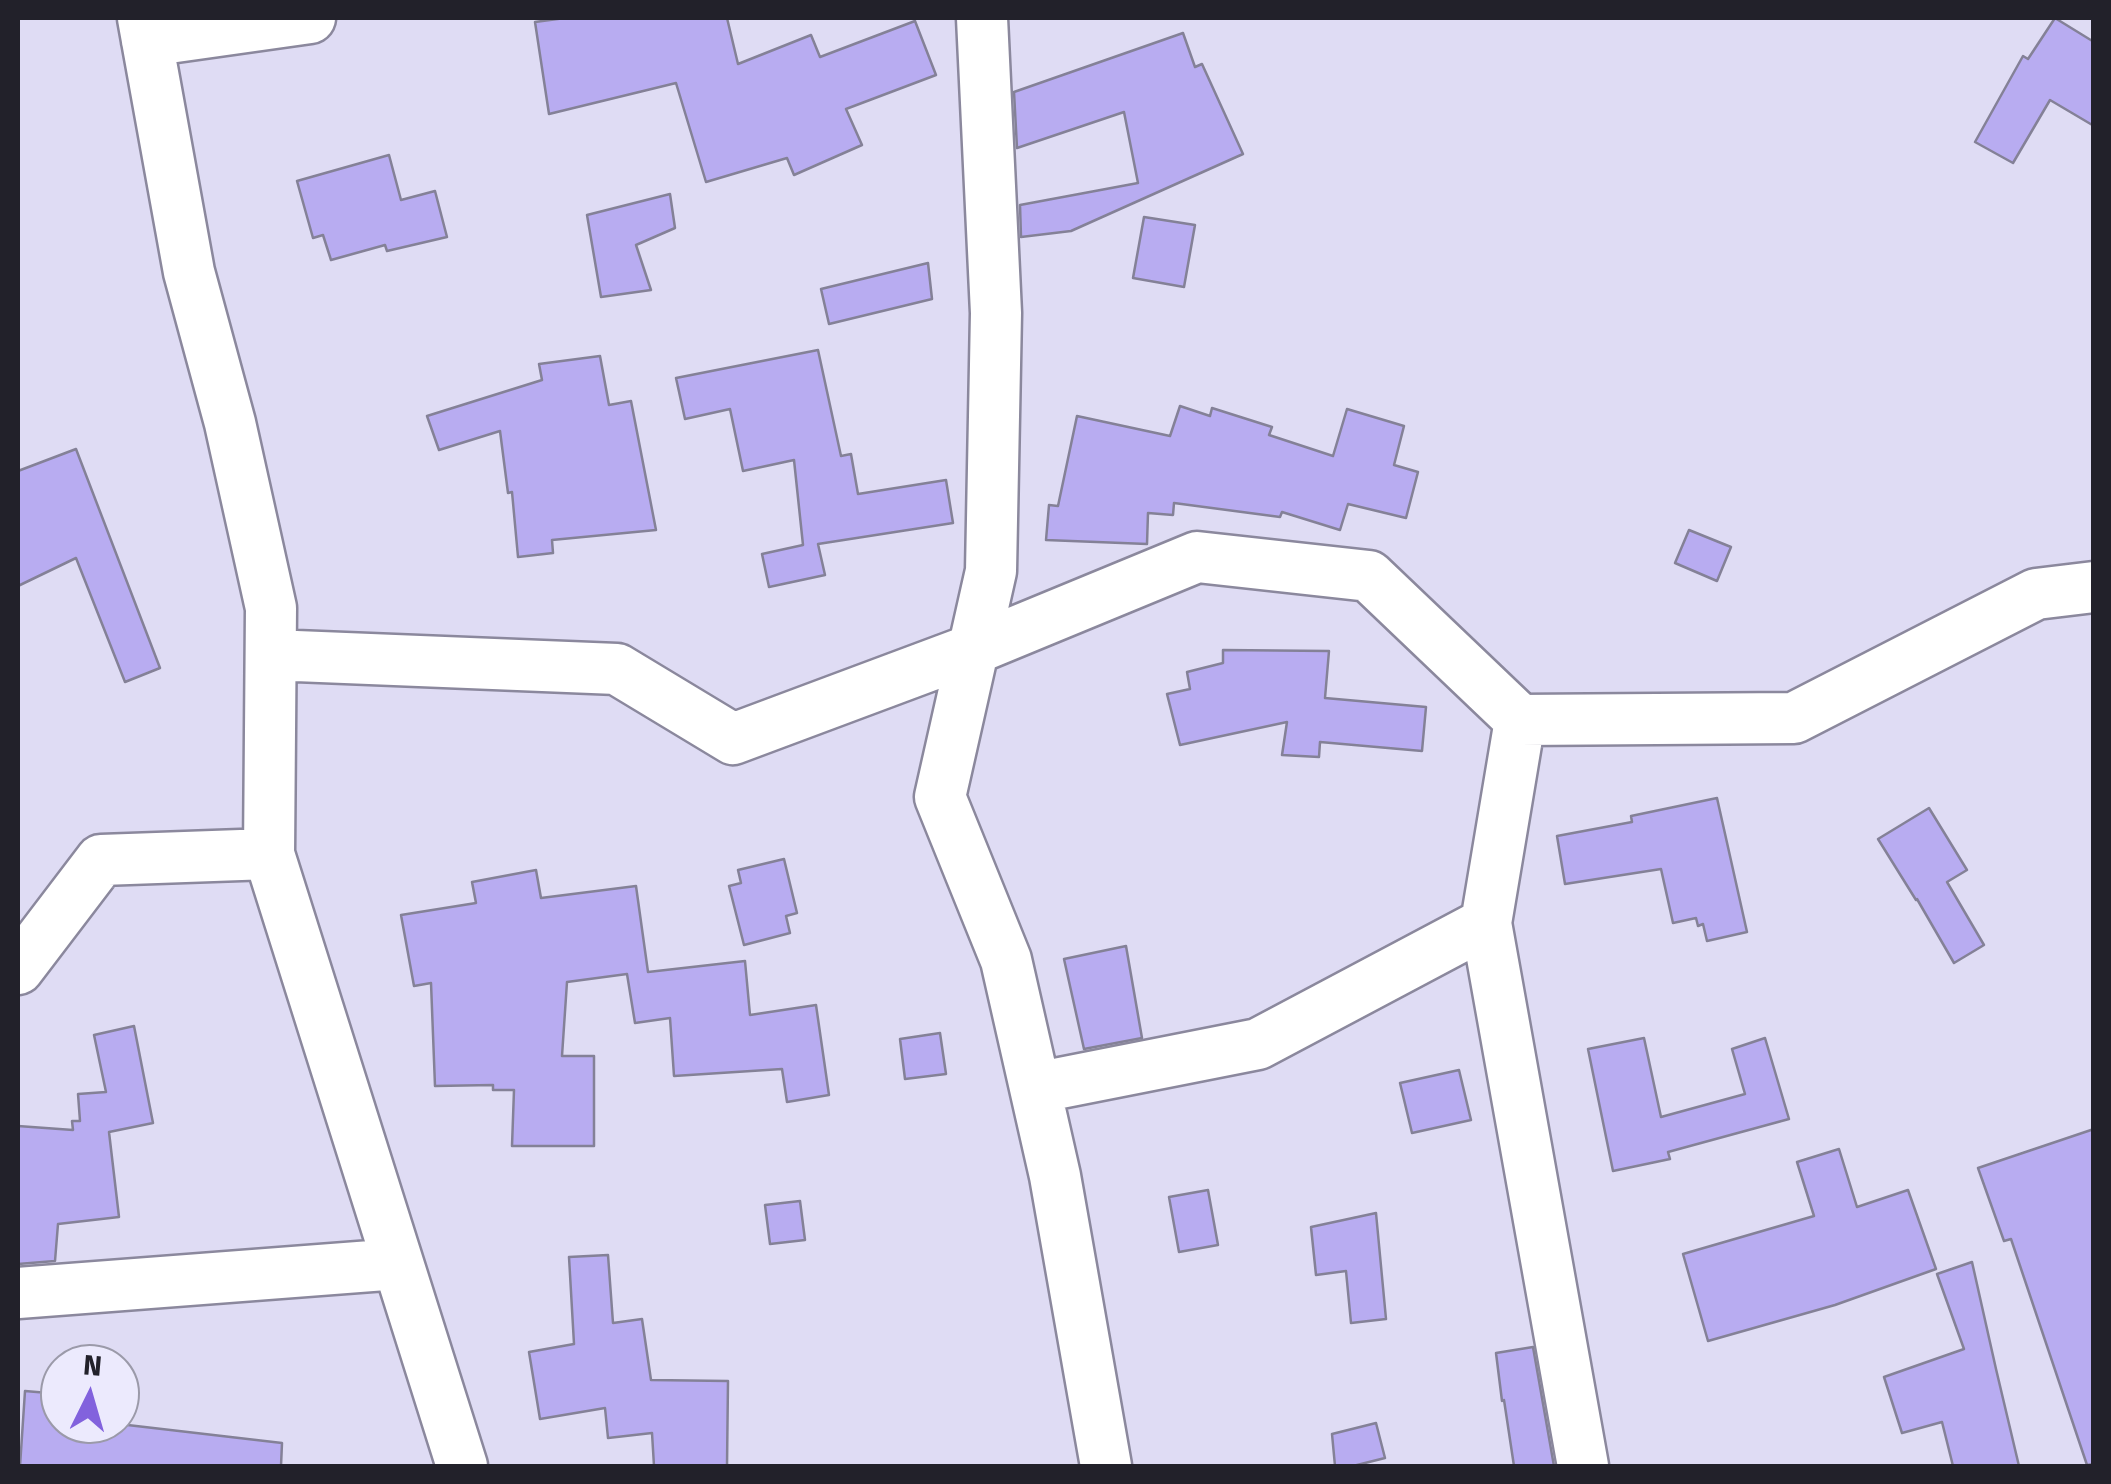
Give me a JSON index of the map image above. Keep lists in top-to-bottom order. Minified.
{"north":"top"}
